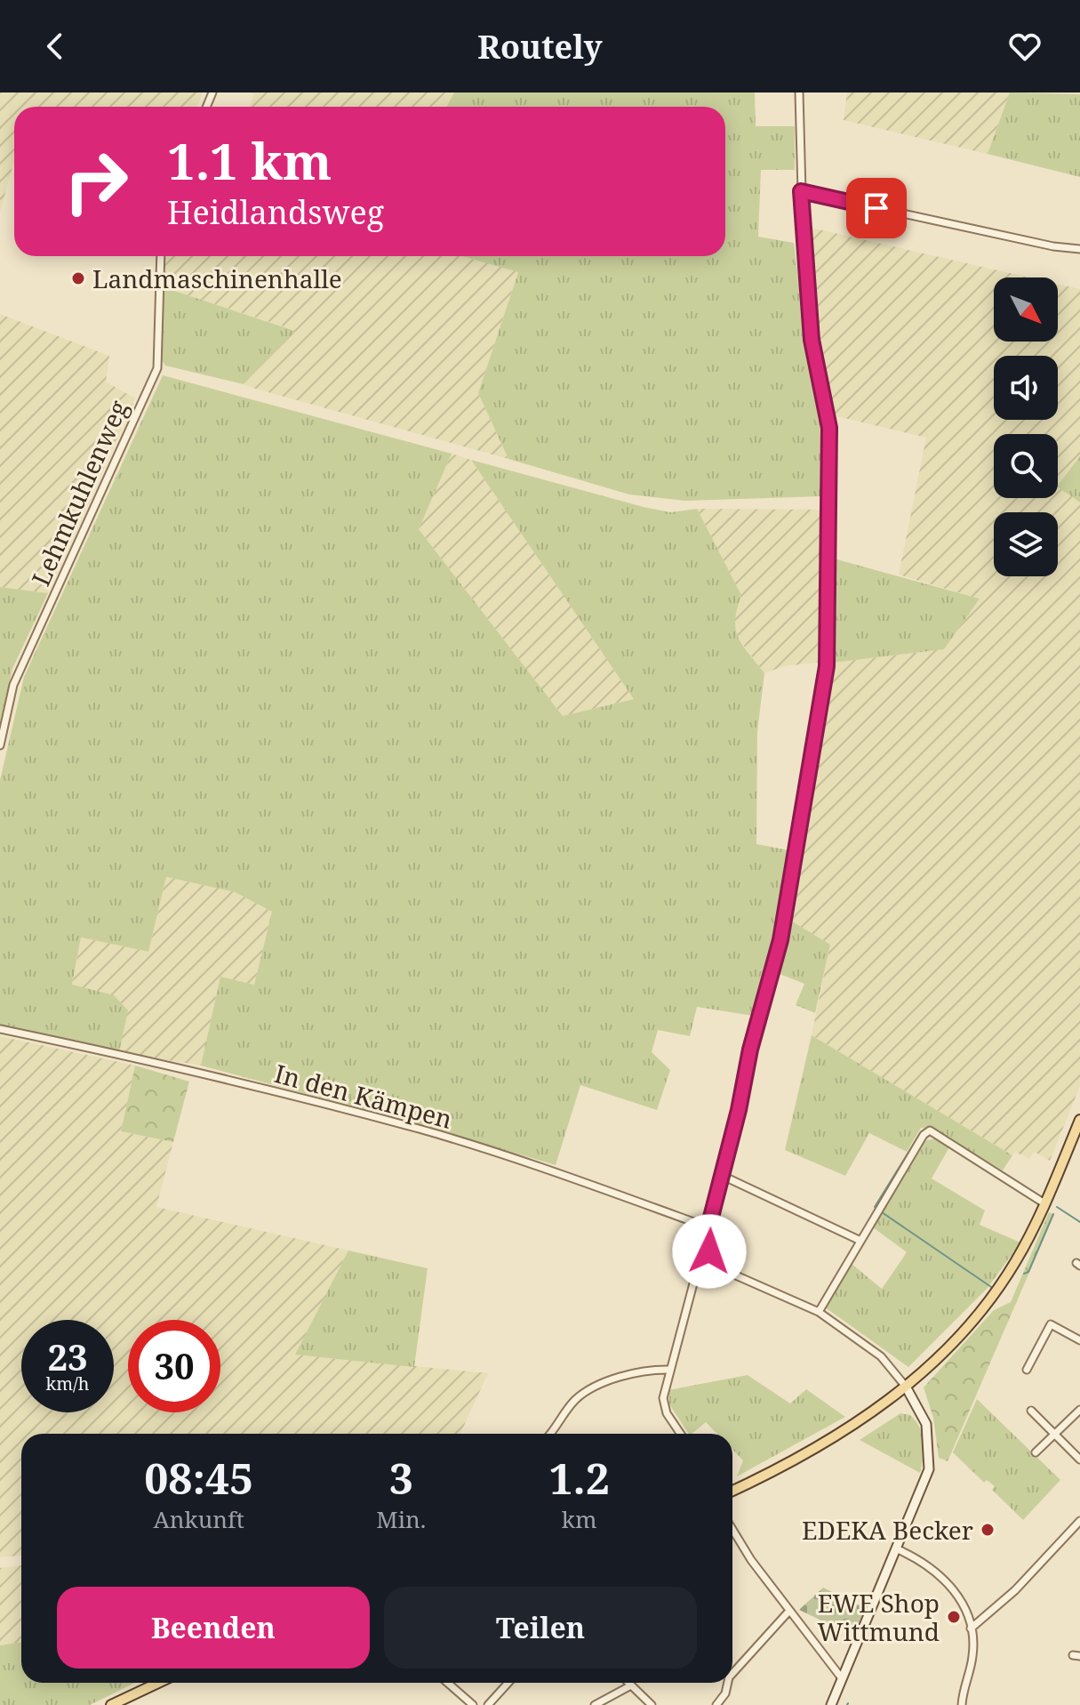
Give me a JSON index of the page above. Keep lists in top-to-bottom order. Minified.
{"streets":{"street":["Lehmkuhlenweg","In den Kämpen"]},"places":["Landmaschinenhalle","EDEKA Becker","EWE Shop Wittmund"],"north":"bottom right","page":{"header":"Routely","turn":["1.1 km","Heidlandsweg"],"speed":"23 km/h","limit":"30","eta":["08:45","Ankunft","3","Min.","1.2","km"],"buttons":["Beenden","Teilen"]}}
